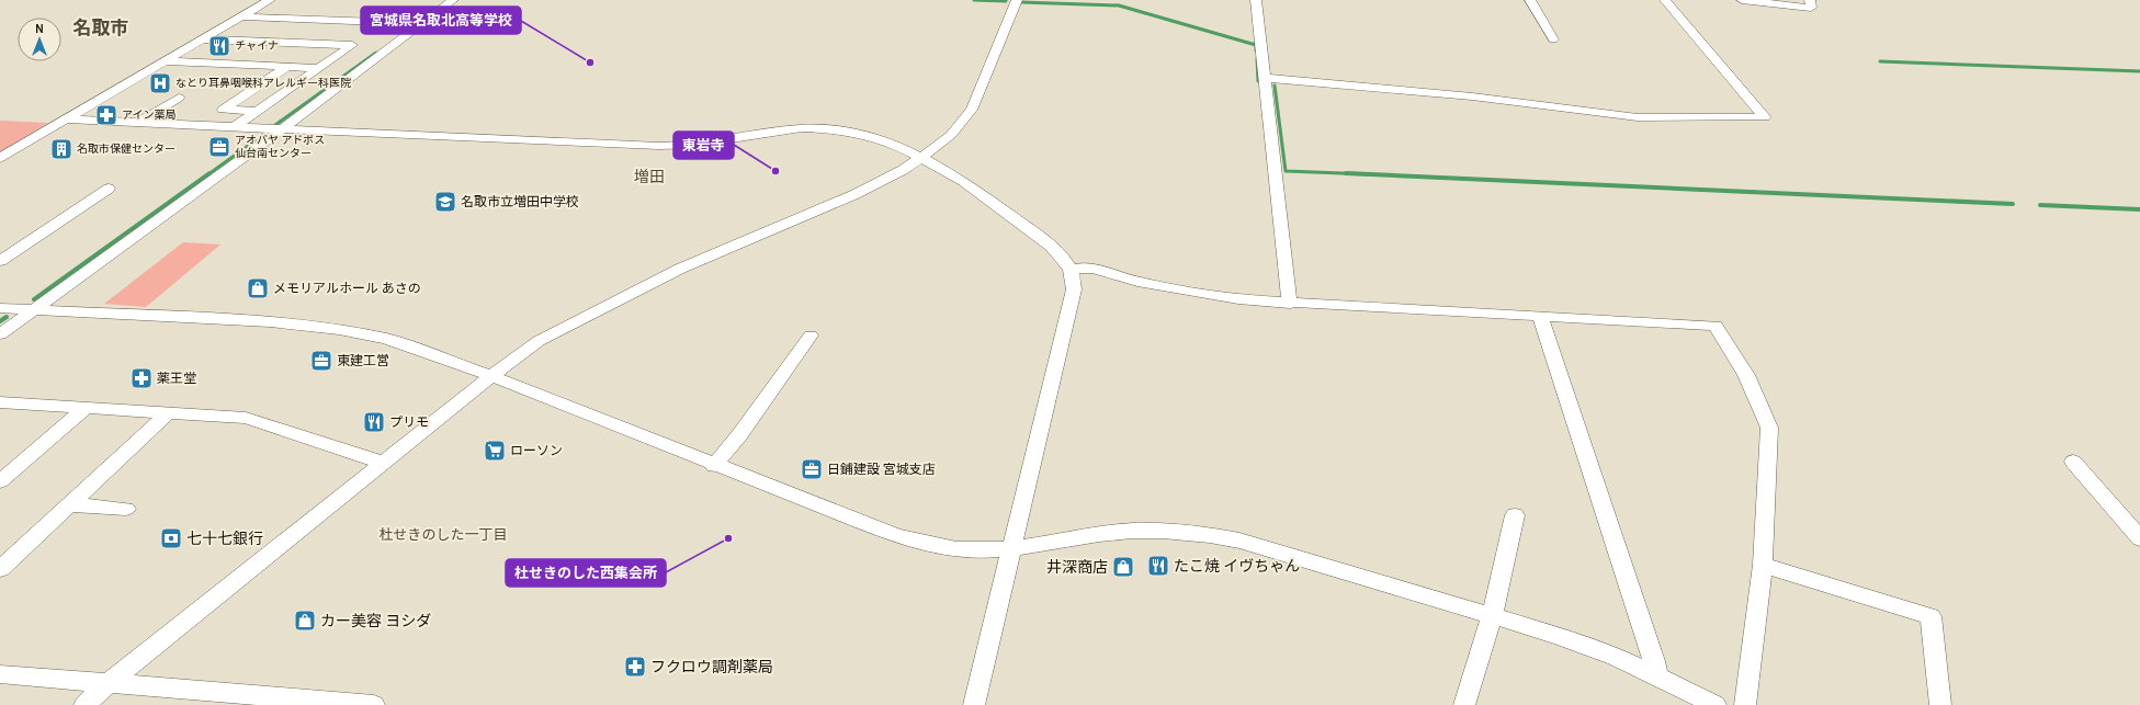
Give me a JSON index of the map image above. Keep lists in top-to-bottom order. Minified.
{"districts":["名取市","増田","杜せきのした一丁目"],"places":{"restaurant":["チャイナ","プリモ","たこ焼 イヴちゃん"],"other":["宮城県名取北高等学校","東岩寺","杜せきのした西集会所"],"hospital":["なとり耳鼻咽喉科アレルギー科医院"],"pharmacy":["アイン薬局","薬王堂","フクロウ調剤薬局"],"office":["アオバヤ アドポス 仙台南センター","東建工営","日鋪建設 宮城支店"],"building":["名取市保健センター"],"school or university":["名取市立増田中学校"],"shop":["メモリアルホール あさの","井深商店","カー美容 ヨシダ"],"supermarket":["ローソン"],"bank":["七十七銀行"]},"north":"top"}
